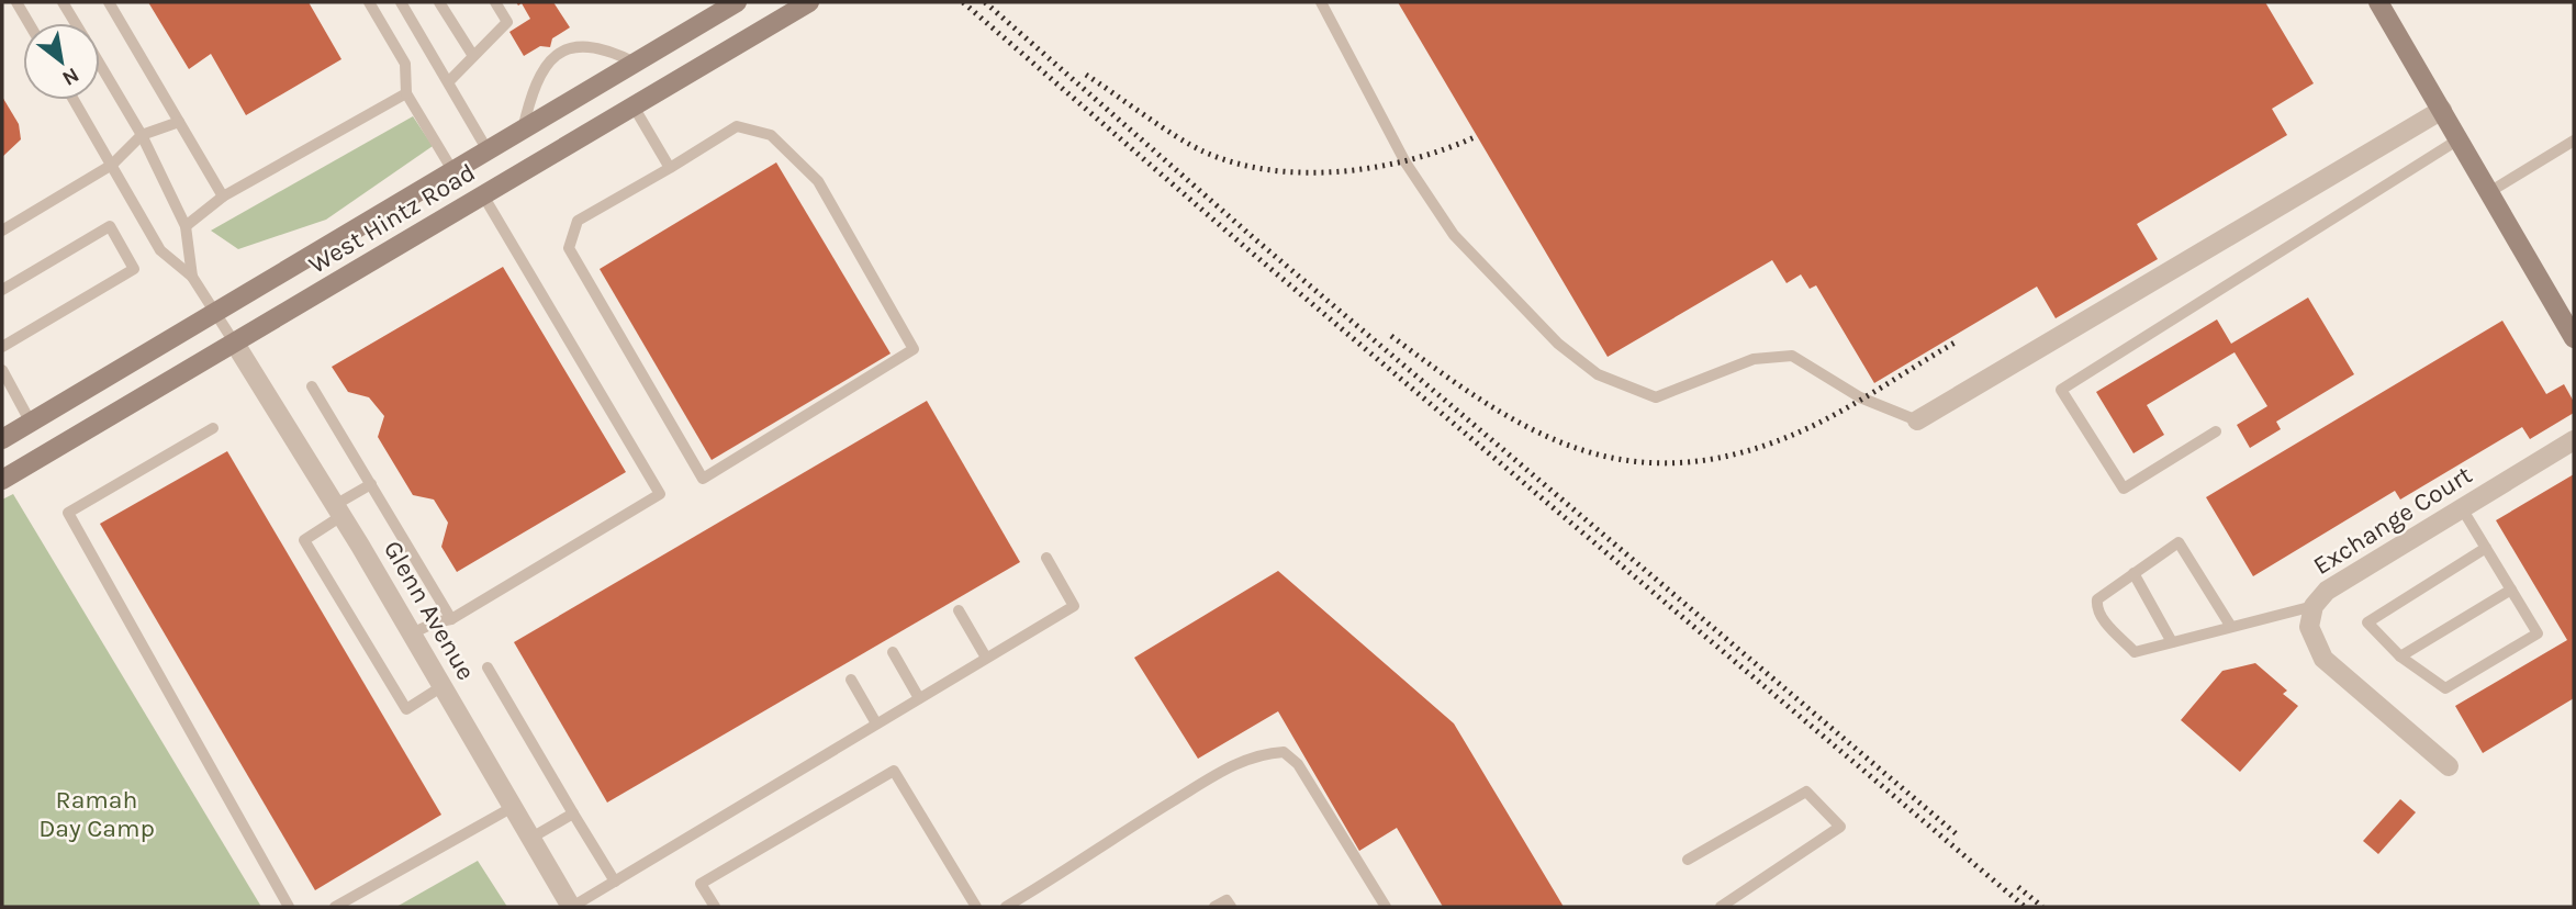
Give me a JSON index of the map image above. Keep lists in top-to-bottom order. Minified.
{"streets":{"main road":["West Hintz Road"],"street":["Exchange Court","Glenn Avenue"]},"crossings":[["West Hintz Road","Glenn Avenue"]],"parks":["Ramah Day Camp"],"north":"bottom right"}
